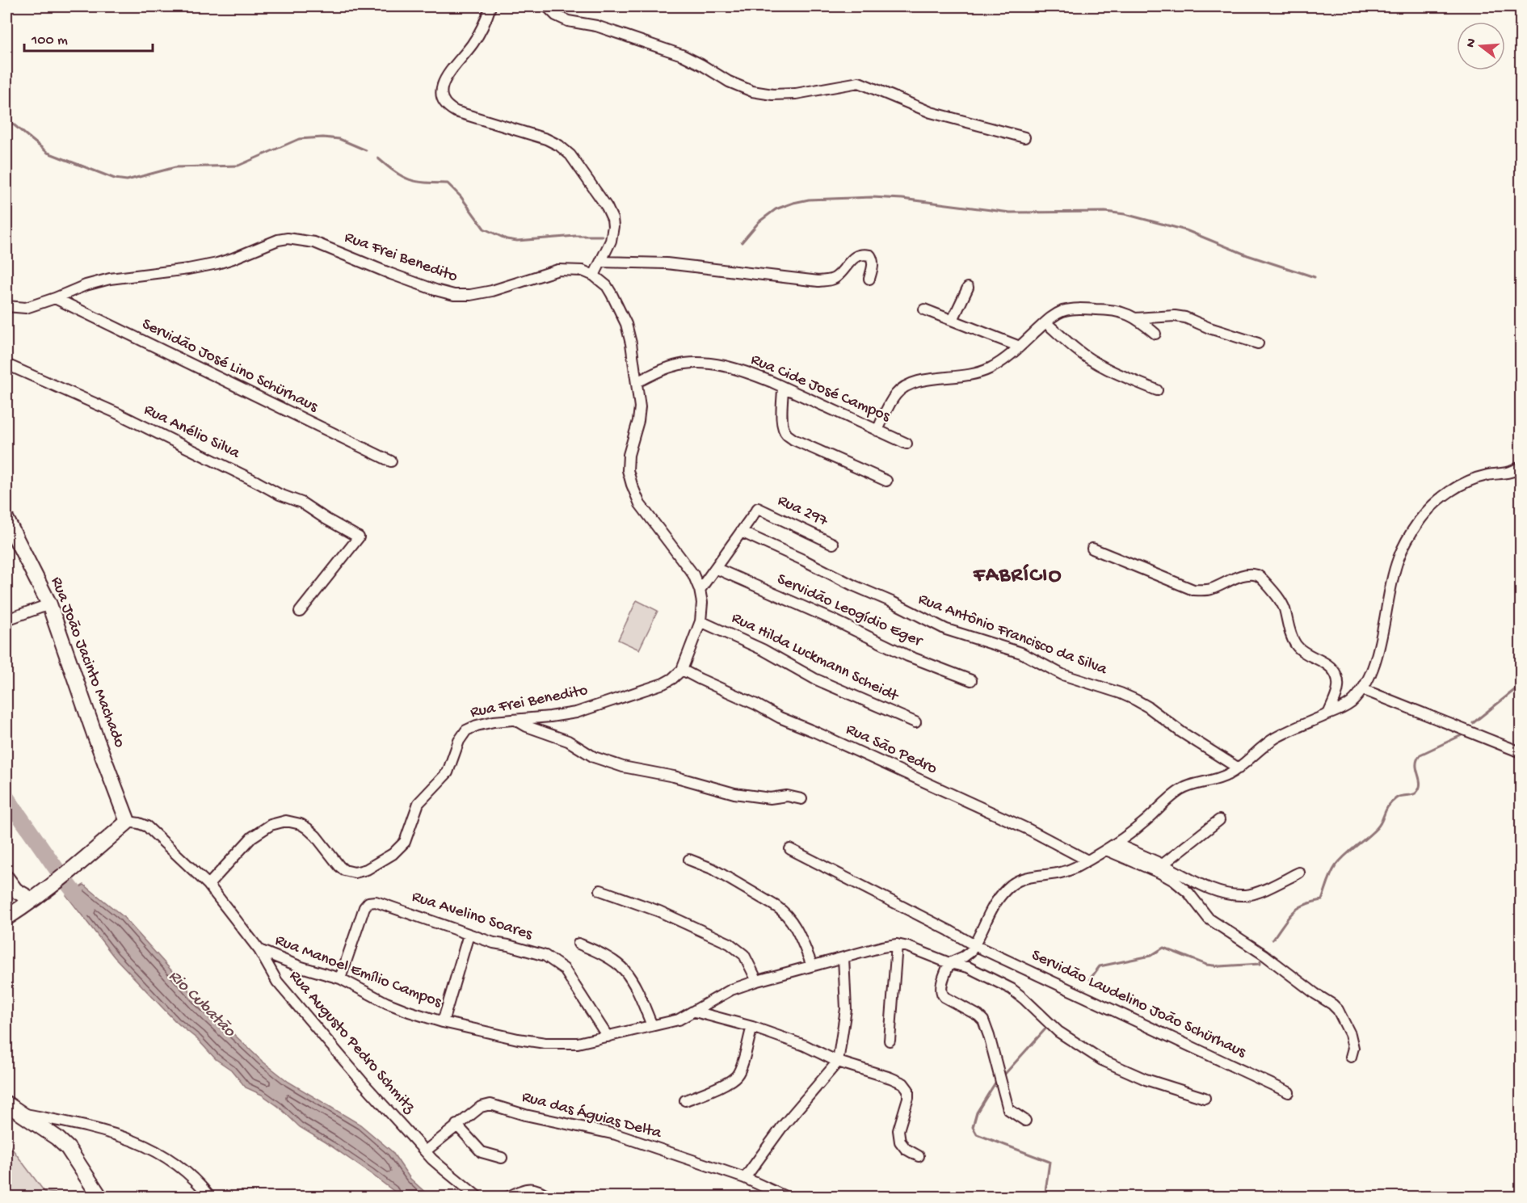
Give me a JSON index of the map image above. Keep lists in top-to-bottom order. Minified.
{"streets":{"main road":["Rua João Jacinto Machado"],"street":["Rua Frei Benedito","Servidão José Lino Schürhaus","Rua Cide José Campos","Rua Anélio Silva","Rua 297","Servidão Leogídio Eger","Rua Antônio Francisco da Silva","Rua Hilda Luckmann Scheidt","Rua São Pedro","Rua Avelino Soares","Rua Manoel Emílio Campos","Servidão Laudelino João Schürhaus","Rua Augusto Pedro Schmitz","Rua das Águias Delta"]},"crossings":[["Rua Frei Benedito","Servidão José Lino Schürhaus"],["Rua Frei Benedito","Rua São Pedro"],["Rua Frei Benedito","Rua Augusto Pedro Schmitz"],["Rua 297","Rua Antônio Francisco da Silva"],["Rua João Jacinto Machado","Rua Augusto Pedro Schmitz"],["Rua Avelino Soares","Rua Manoel Emílio Campos"],["Rua Manoel Emílio Campos","Rua Augusto Pedro Schmitz"],["Rua Augusto Pedro Schmitz","Rua das Águias Delta"]],"districts":["FABRÍCIO"],"water":["Rio Cubatão"],"scale_bar":"100 m","north":"left"}
